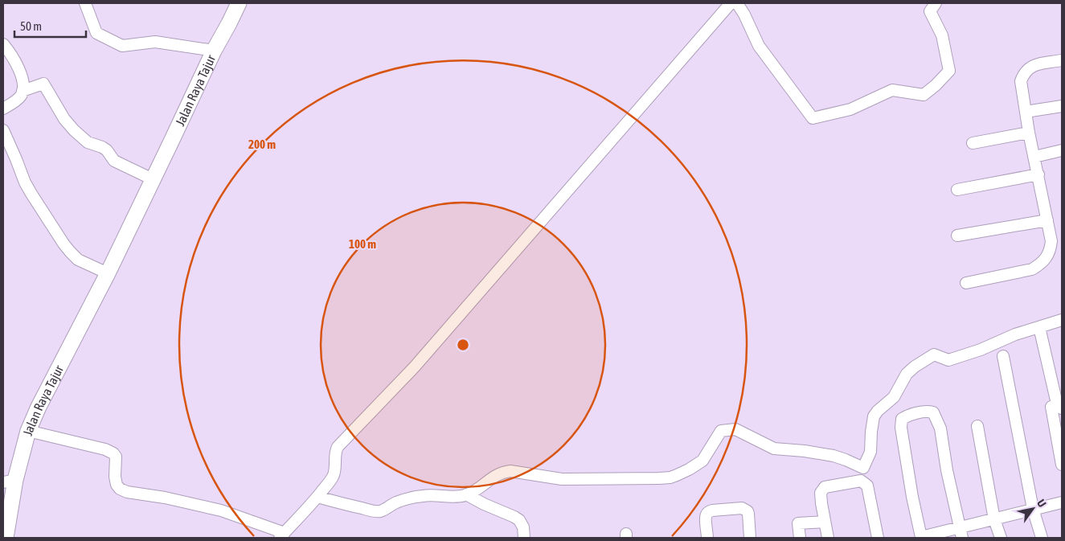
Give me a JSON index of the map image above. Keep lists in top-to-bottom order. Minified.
{"streets":{"main road":["Jalan Raya Tajur"]},"scale_bar":"50 m","north":"top right","rings":["200 m","100 m"]}
